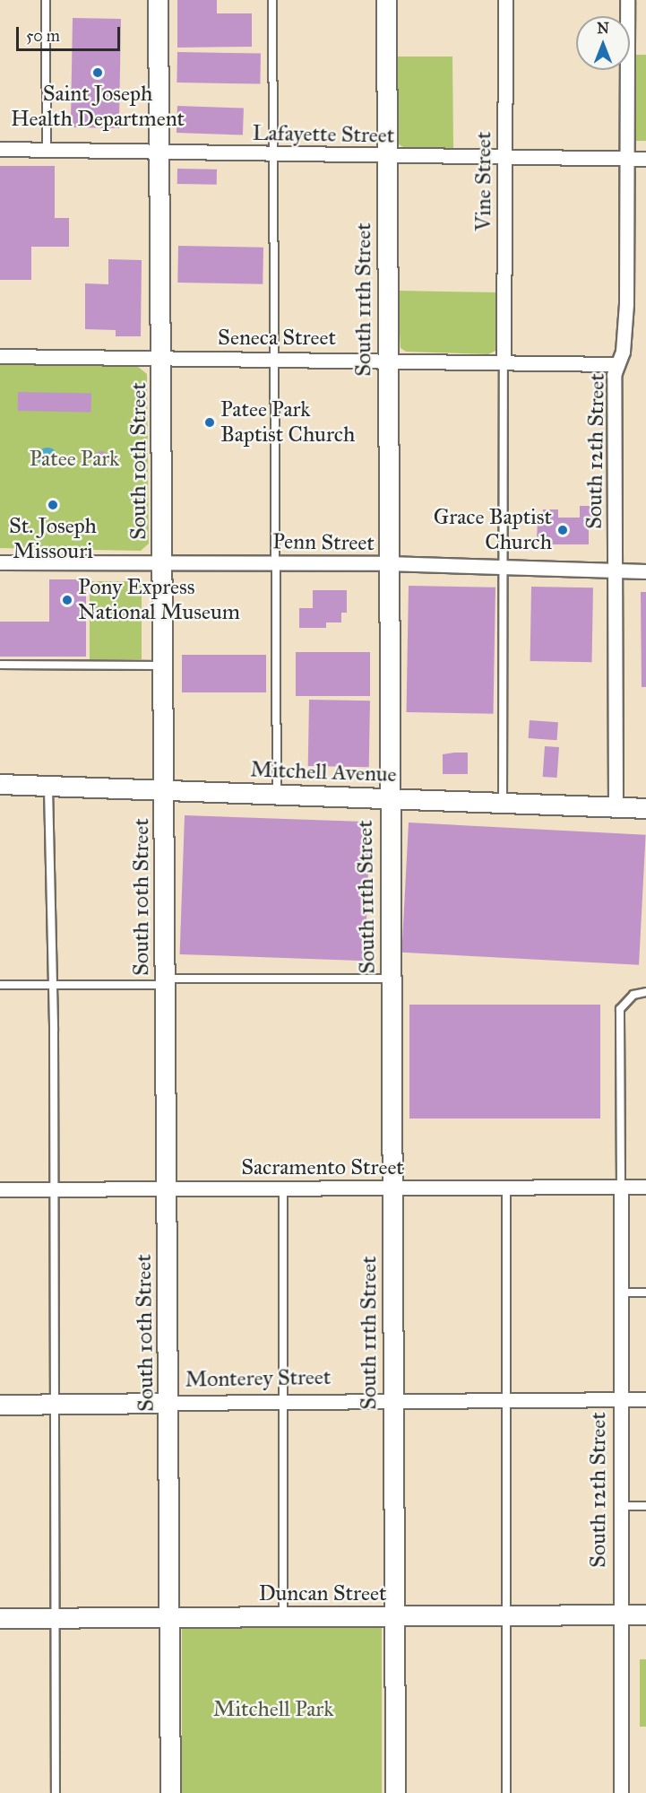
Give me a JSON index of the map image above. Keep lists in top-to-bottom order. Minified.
{"streets":{"street":["Lafayette Street","Vine Street","South 11th Street","Seneca Street","South 12th Street","South 10th Street","Penn Street","Mitchell Avenue","Sacramento Street","Monterey Street","Duncan Street"]},"crossings":[["Lafayette Street","Vine Street"],["Lafayette Street","South 11th Street"],["Lafayette Street","South 12th Street"],["Lafayette Street","South 10th Street"],["Vine Street","Seneca Street"],["South 11th Street","Seneca Street"],["South 11th Street","Penn Street"],["South 11th Street","Mitchell Avenue"],["South 11th Street","Sacramento Street"],["South 11th Street","Monterey Street"],["South 11th Street","Duncan Street"],["Seneca Street","South 12th Street"],["Seneca Street","South 10th Street"],["South 12th Street","Penn Street"],["South 12th Street","Mitchell Avenue"],["South 12th Street","Sacramento Street"],["South 12th Street","Monterey Street"],["South 12th Street","Duncan Street"],["South 10th Street","Penn Street"],["South 10th Street","Mitchell Avenue"],["South 10th Street","Sacramento Street"],["South 10th Street","Monterey Street"],["South 10th Street","Duncan Street"]],"parks":["Patee Park","Mitchell Park"],"places":["Saint Joseph Health Department","Patee Park Baptist Church","St. Joseph Missouri","Grace Baptist Church","Pony Express National Museum"],"scale_bar":"50 m","north":"top"}
